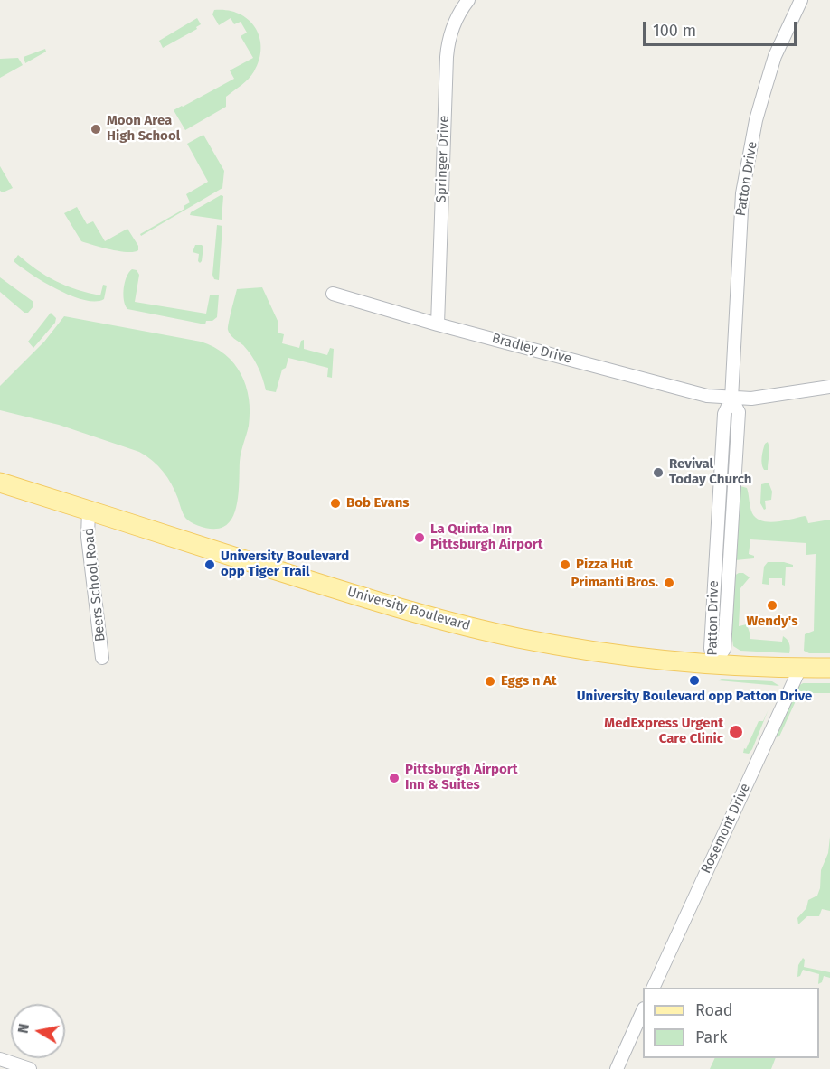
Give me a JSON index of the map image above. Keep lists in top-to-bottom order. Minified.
{"streets":{"main road":["University Boulevard"],"street":["Springer Drive","Patton Drive","Bradley Drive","Beers School Road","Rosemont Drive"]},"crossings":[["Springer Drive","Bradley Drive"],["Patton Drive","Bradley Drive"],["Patton Drive","University Boulevard"],["Beers School Road","University Boulevard"],["University Boulevard","Rosemont Drive"]],"places":["Moon Area High School","Revival Today Church","Bob Evans","La Quinta Inn Pittsburgh Airport","University Boulevard opp Tiger Trail","Pizza Hut","Primanti Bros.","Wendy's","University Boulevard opp Patton Drive","Eggs n At","MedExpress Urgent Care Clinic","Pittsburgh Airport Inn & Suites"],"legend":["Road","Park"],"scale_bar":"100 m","north":"left"}
